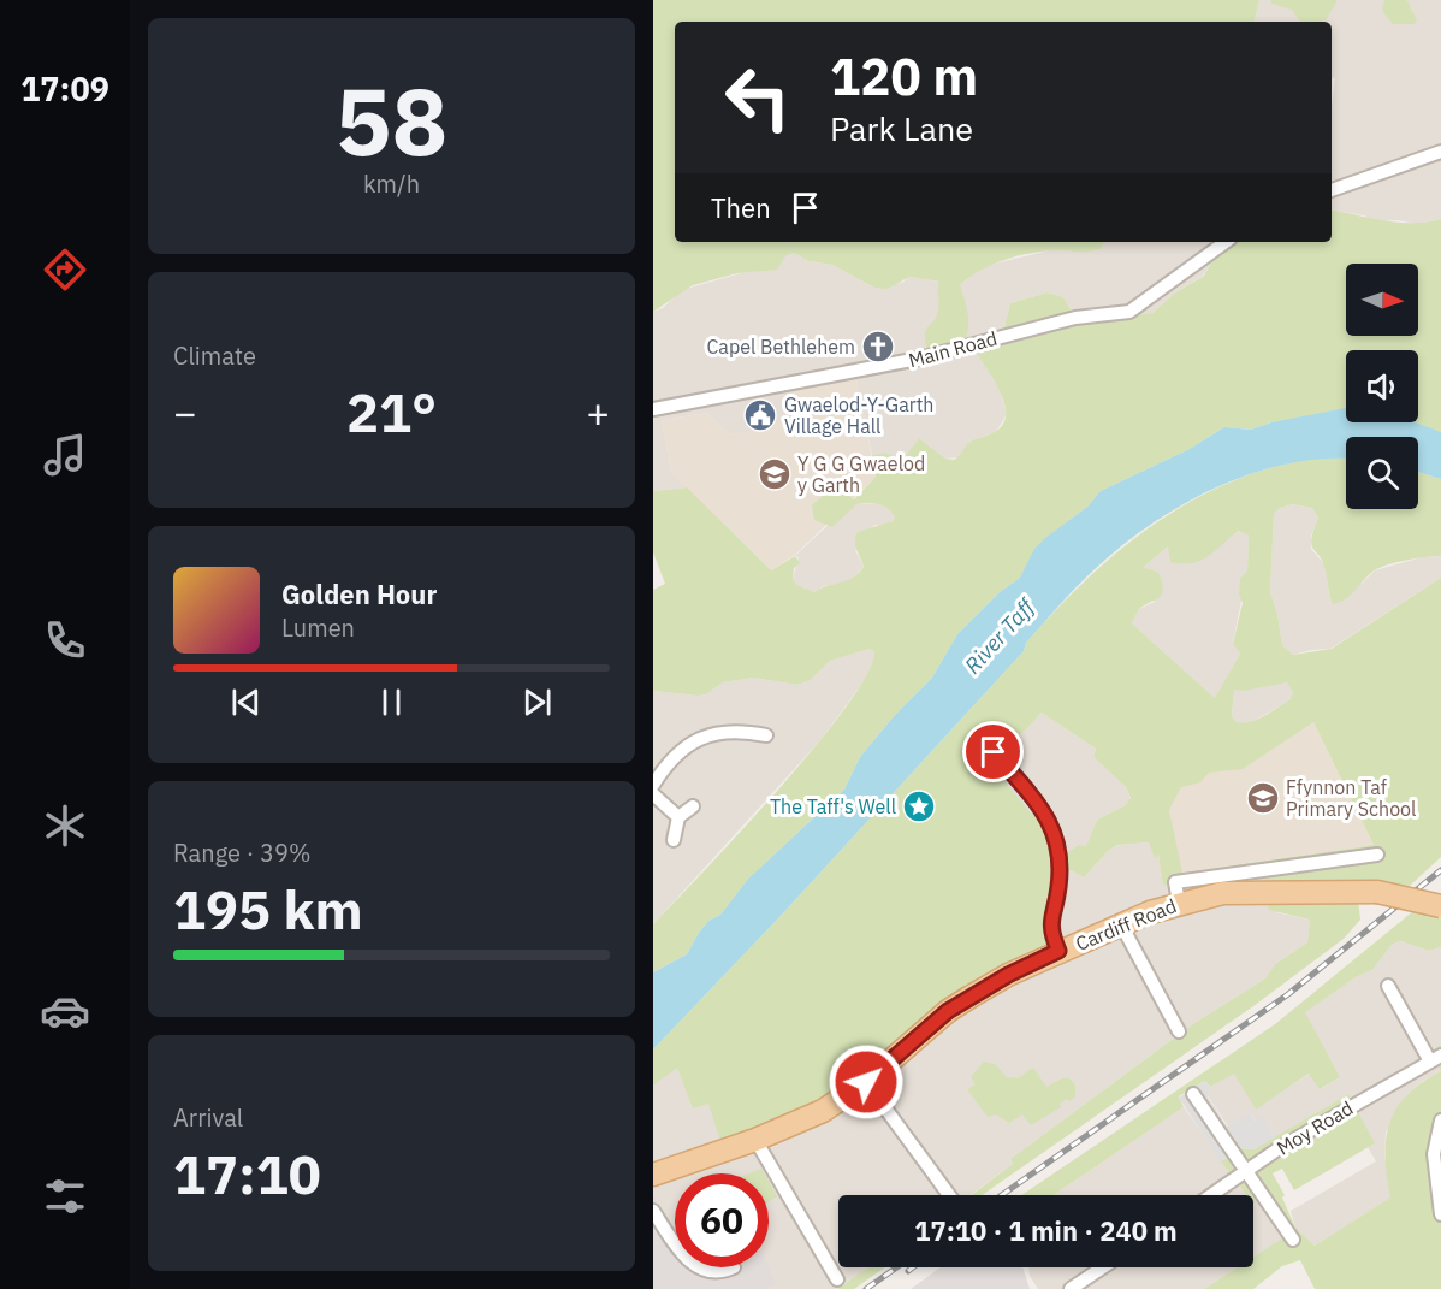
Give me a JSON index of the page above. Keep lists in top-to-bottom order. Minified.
{"streets":{"main road":["Cardiff Road"],"street":["Main Road","Moy Road"]},"water":["River Taff"],"places":{"church":["Capel Bethlehem"],"public building":["Gwaelod-Y-Garth Village Hall"],"school or university":["Y G G Gwaelod y Garth","Ffynnon Taf Primary School"],"place":["The Taff's Well"]},"north":"right","page":{"tabs":"17:09","tile":[["58","km/h"],"Climate",["Range · 39%","195 km"],["Arrival","17:10"]],"turn":["120 m","Park Lane"],"then":"Then","heat":["−","21°","+"],"song":["Golden Hour","Lumen"],"limit":"60","trip":"17:10 · 1 min · 240 m"}}
